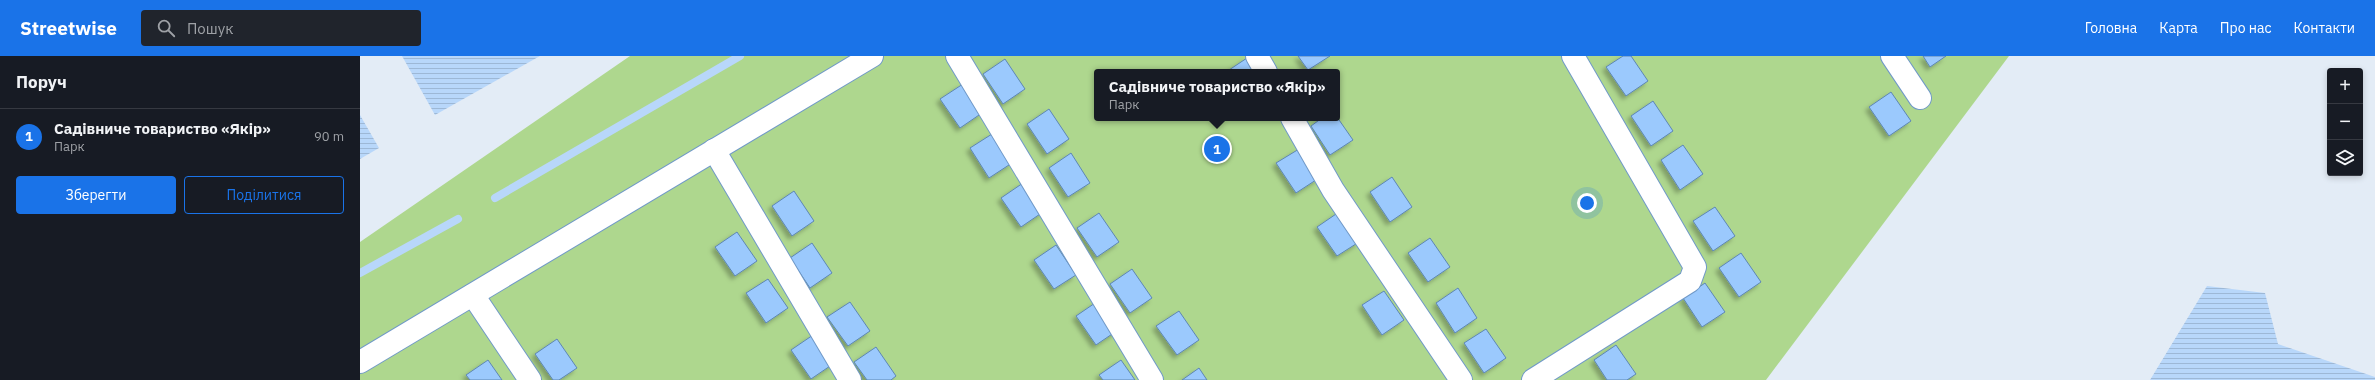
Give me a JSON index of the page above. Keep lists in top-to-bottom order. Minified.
{"page":{"header":"Streetwise","search":"Пошук","nav":["Головна","Карта","Про нас","Контакти"],"heading":"Поруч","map_buttons":["+","−"],"popup":["Садівниче товариство «Якір»","Парк"],"list":[{"mark":"1","name":"Садівниче товариство «Якір»","note":"Парк","value":"90 m"}],"pins":"1","buttons":["Зберегти","Поділитися"]}}
